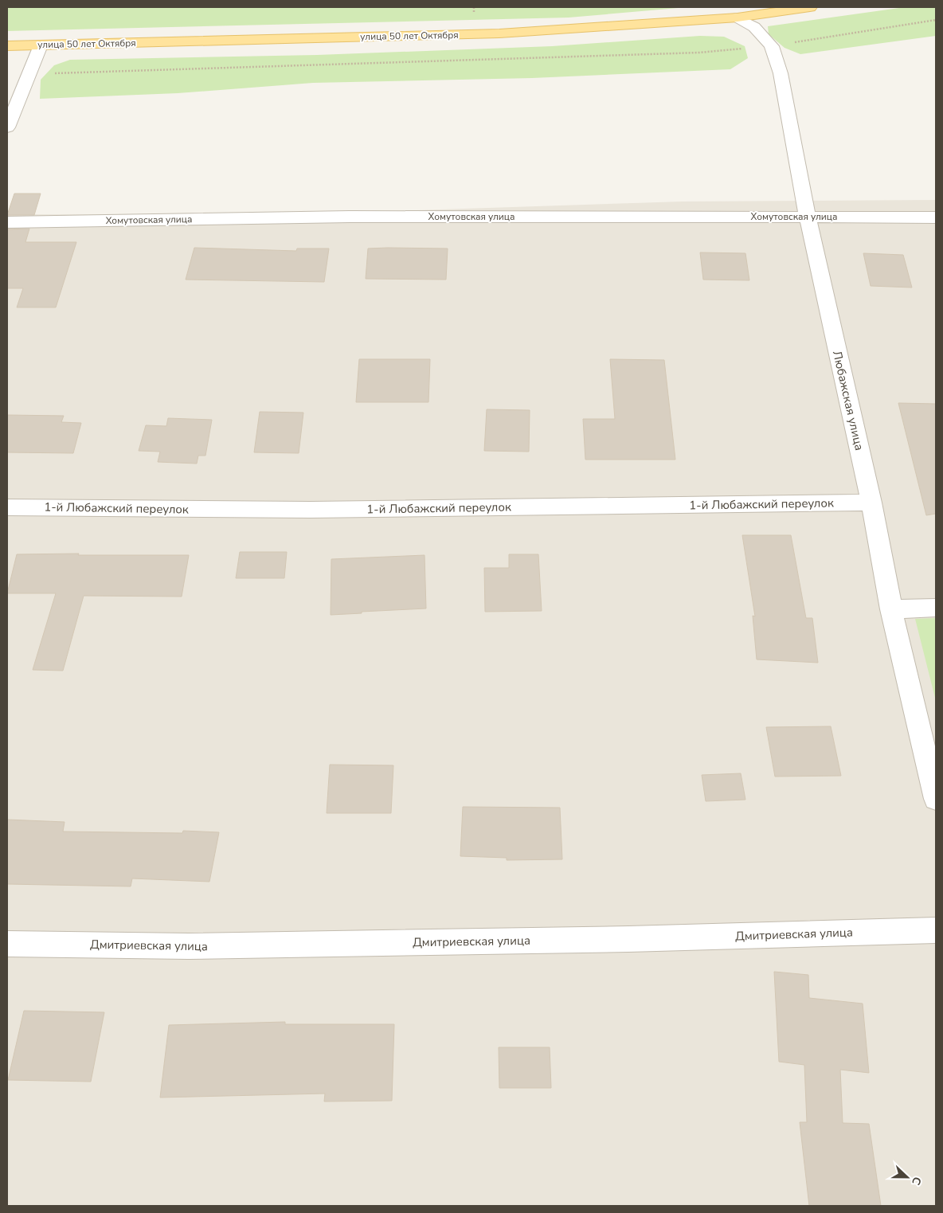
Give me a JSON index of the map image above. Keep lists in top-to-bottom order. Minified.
{"streets":{"main road":["улица 50 лет Октября"],"street":["Хомутовская улица","Любажская улица","1-й Любажский переулок","Дмитриевская улица"]},"crossings":[["улица 50 лет Октября","Любажская улица"],["Хомутовская улица","Любажская улица"],["Любажская улица","1-й Любажский переулок"]],"north":"right"}
